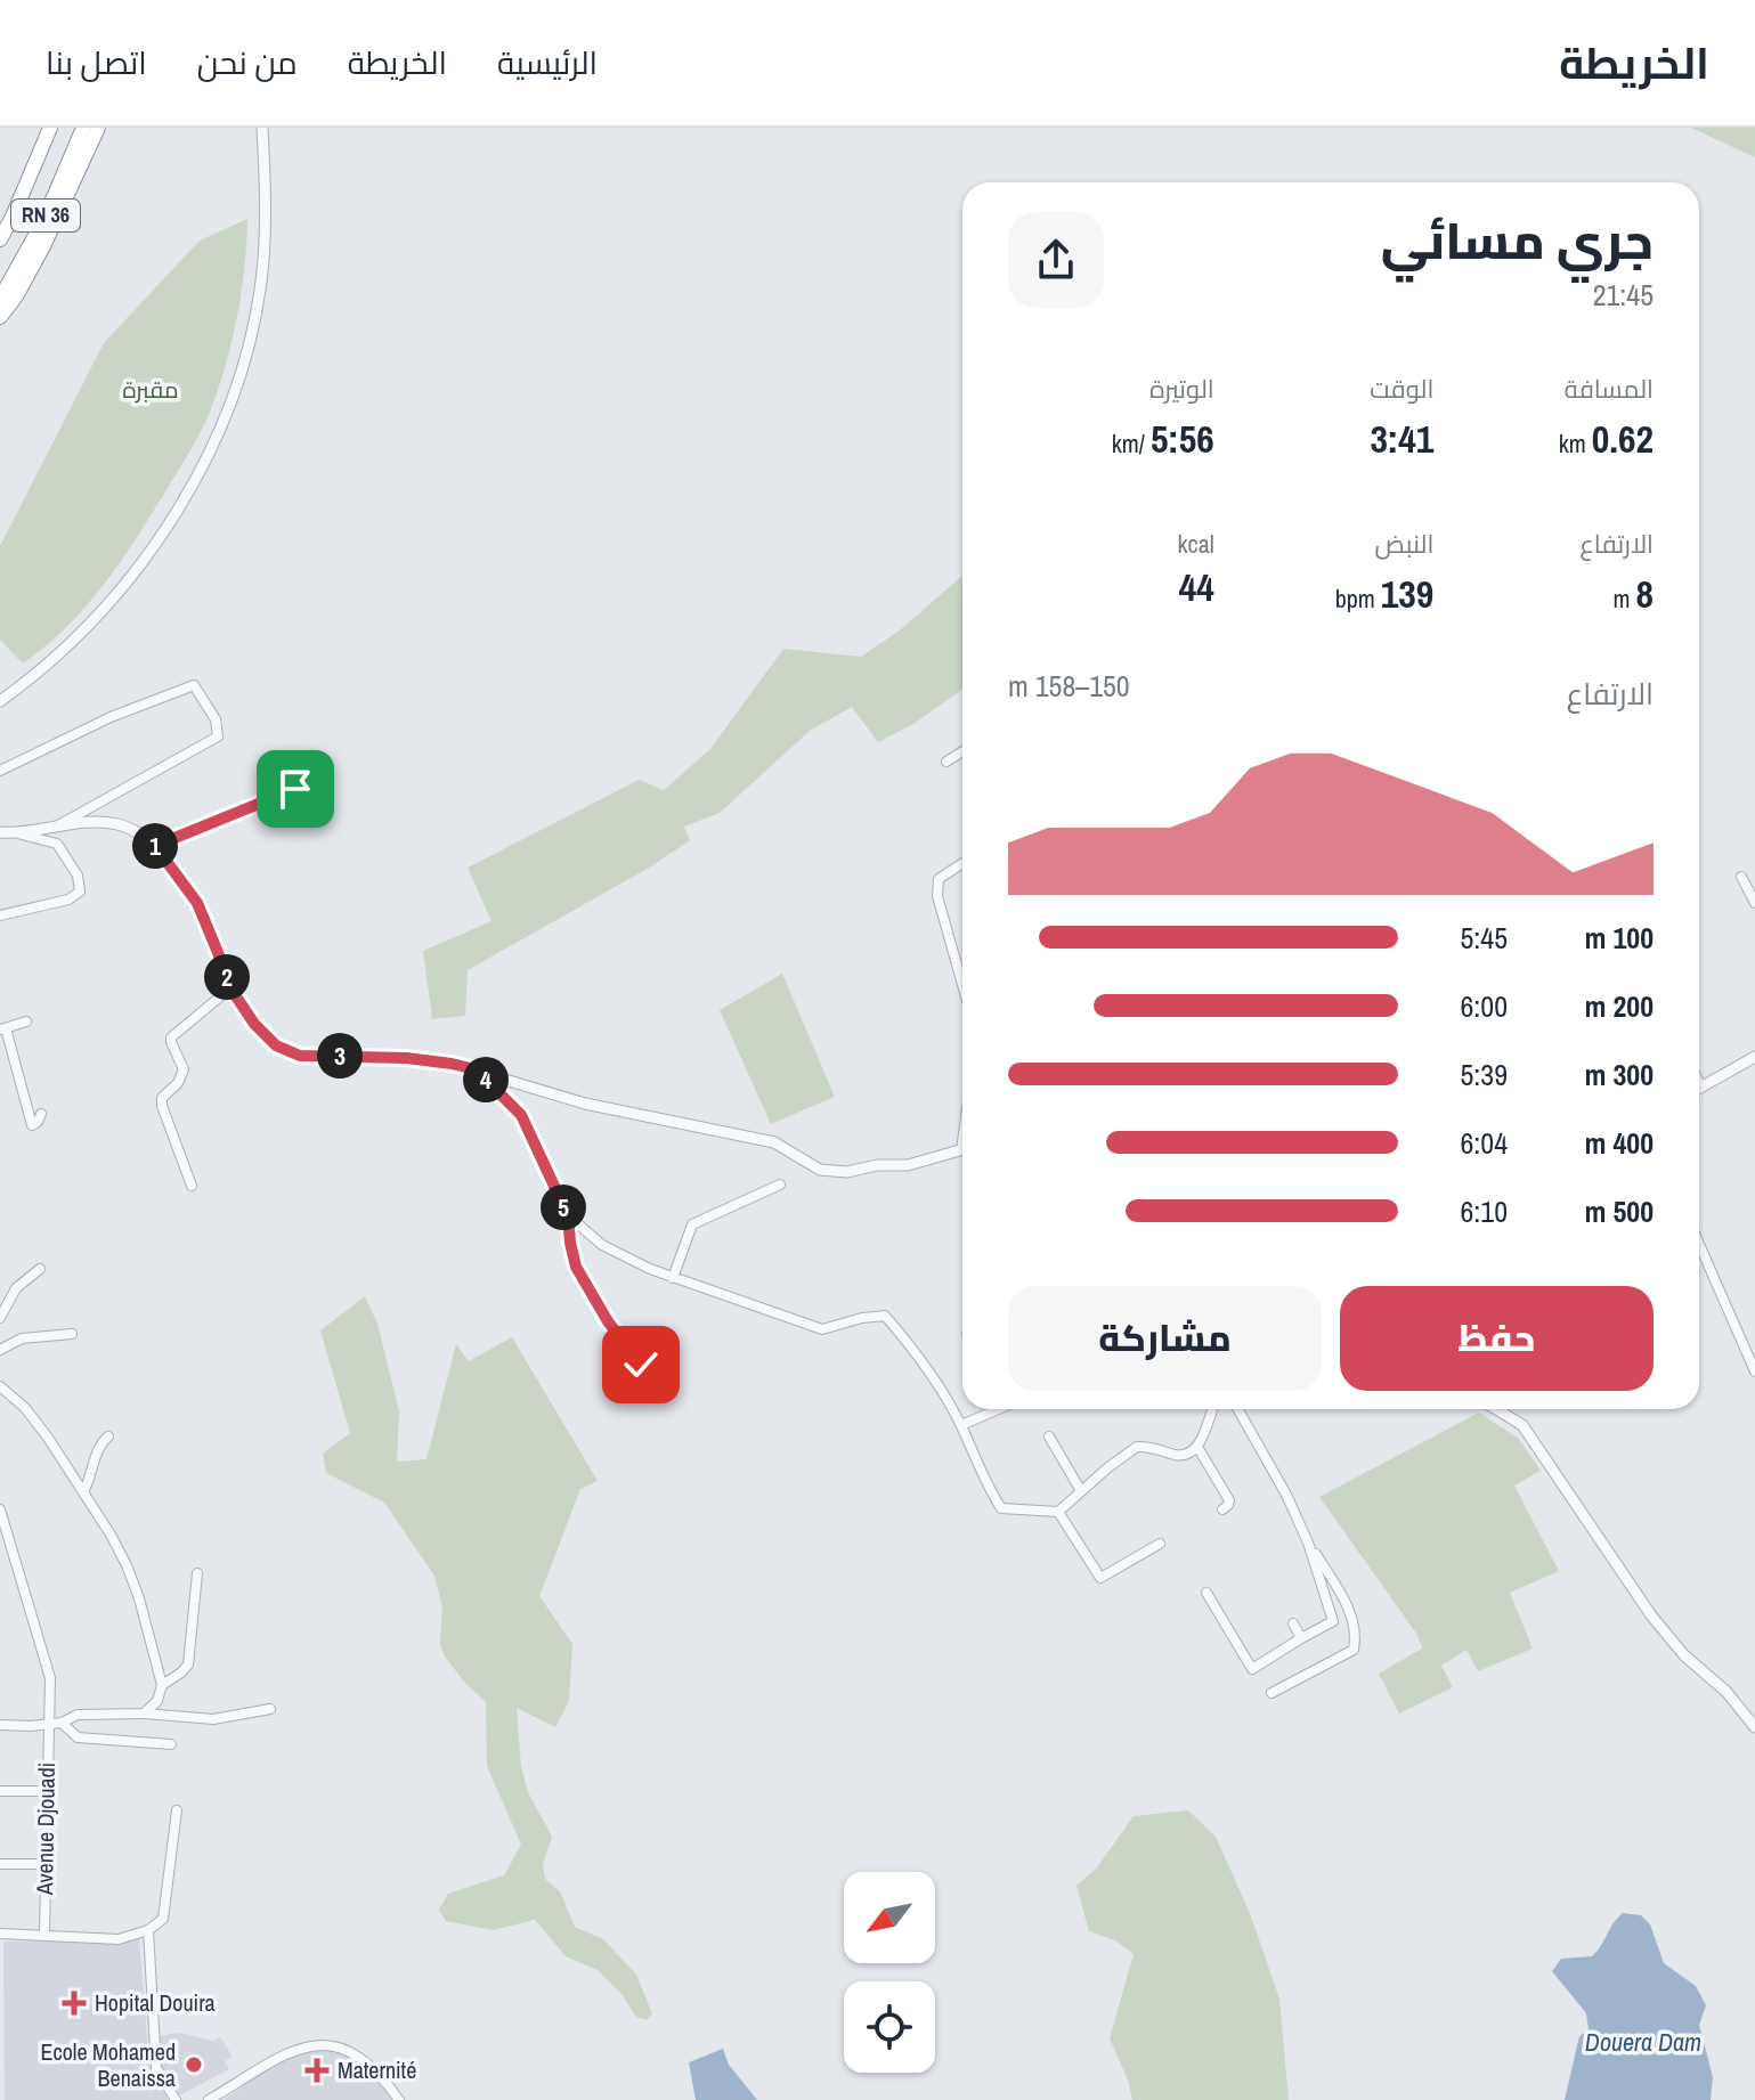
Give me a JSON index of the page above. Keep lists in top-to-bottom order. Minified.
{"streets":{"highway":["RN 36"],"street":["Avenue Djouadi"]},"water":["Douera Dam"],"parks":["مقبرة"],"places":{"health":["Hopital Douira","Maternité"],"other":["Ecole Mohamed Benaissa"]},"north":"bottom left","page":{"header":"الخريطة","nav":["الرئيسية","الخريطة","من نحن","اتصل بنا"],"heading":["جري مسائي","21:45"],"stats":[["المسافة","0.62 km"],["الوقت","3:41"],["الوتيرة","5:56 /km"],["الارتفاع","8 m"],["النبض","139 bpm"],["kcal","44"]],"chart":["الارتفاع","150–158 m"],"pins":["1","2","3","4","5"],"list":[{"name":"100 m","note":"5:45"},{"name":"200 m","note":"6:00"},{"name":"300 m","note":"5:39"},{"name":"400 m","note":"6:04"},{"name":"500 m","note":"6:10"}],"buttons":["حفظ","مشاركة"]}}
